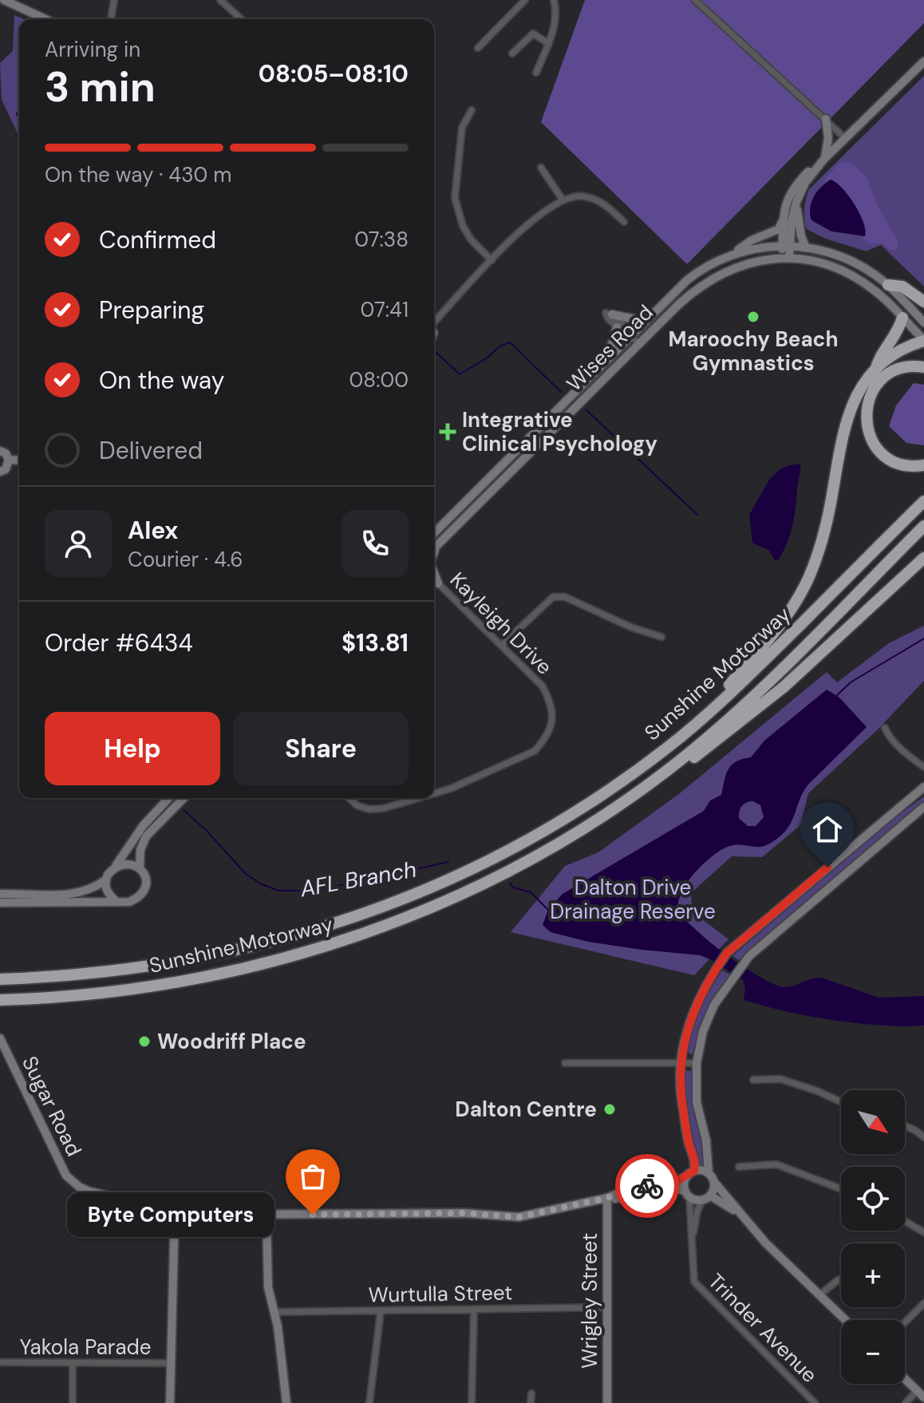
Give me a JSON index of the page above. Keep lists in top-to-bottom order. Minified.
{"streets":{"highway":["Sunshine Motorway"],"main road":["Wises Road","Sugar Road","Wrigley Street"],"street":["Kayleigh Drive","Wurtulla Street","Trinder Avenue","Yakola Parade"]},"crossings":[["Sugar Road","Wrigley Street"],["Wurtulla Street","Wrigley Street"]],"water":["AFL Branch"],"parks":["Dalton Drive Drainage Reserve"],"places":{"other":["Maroochy Beach Gymnastics","Woodriff Place","Dalton Centre","Byte Computers"],"health":["Integrative Clinical Psychology"]},"north":"bottom right","page":{"heading":["3 min","Arriving in","08:05–08:10"],"panel":["Alex","Courier · 4.6","Order #6434","$13.81"],"bar":"On the way · 430 m","list":[["Confirmed","07:38"],["Preparing","07:41"],["On the way","08:00"],"Delivered"],"buttons":["Help","Share"],"map_buttons":["+","−"],"bubble":"Byte Computers"}}
